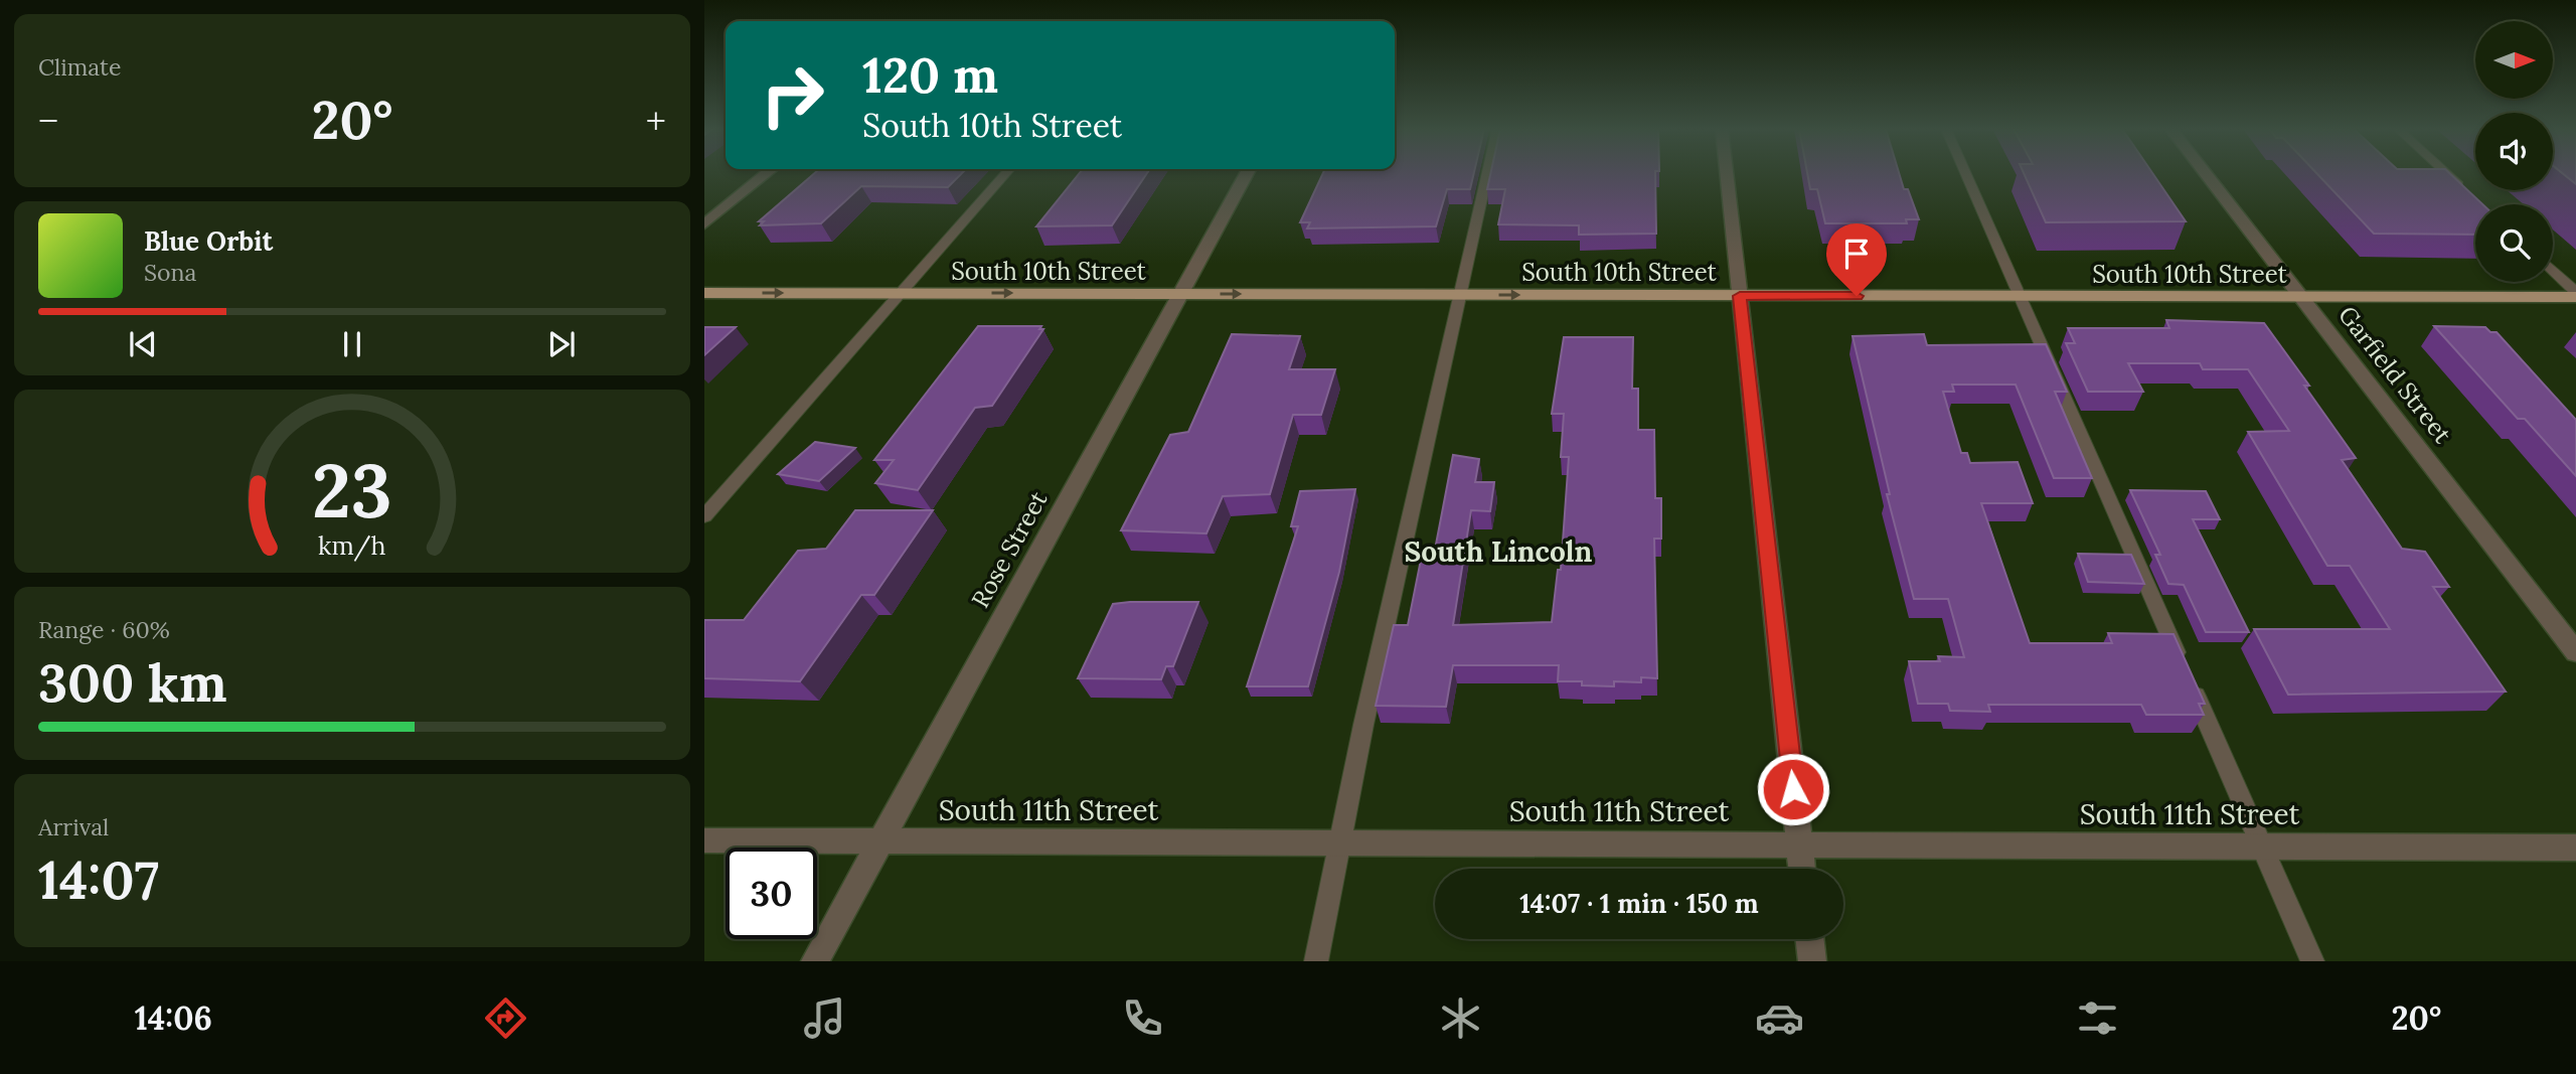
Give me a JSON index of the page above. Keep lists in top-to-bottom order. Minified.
{"streets":{"main road":["South 10th Street"],"street":["Garfield Street","Rose Street","South 11th Street"]},"crossings":[["South 10th Street","Garfield Street"],["South 10th Street","Rose Street"],["Rose Street","South 11th Street"]],"one_way":["South 10th Street"],"districts":["South Lincoln"],"north":"right","page":{"tile":["Climate",["Range · 60%","300 km"],["Arrival","14:07"]],"turn":["120 m","South 10th Street"],"heat":["−","20°","+"],"song":["Blue Orbit","Sona"],"limit":"30","trip":"14:07 · 1 min · 150 m","tabs":["14:06","20°"],"gauge":["23","km/h"]}}
